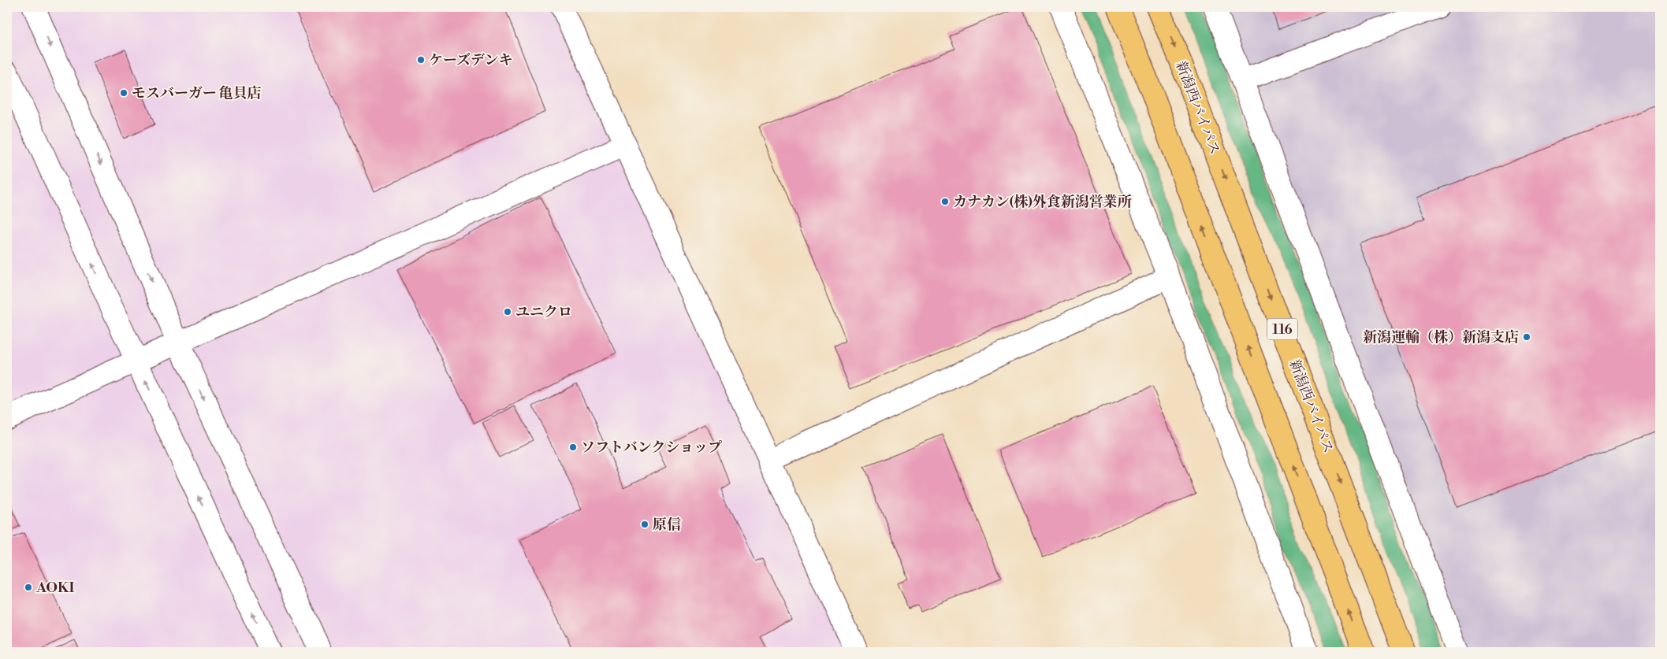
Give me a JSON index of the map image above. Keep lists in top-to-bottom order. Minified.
{"streets":{"highway":["新潟西バイパス","116"]},"places":["ケーズデンキ","モスバーガー 亀貝店","カナカン(株)外食新潟営業所","ユニクロ","新潟運輸（株）新潟支店","ソフトバンクショップ","原信","AOKI"]}
